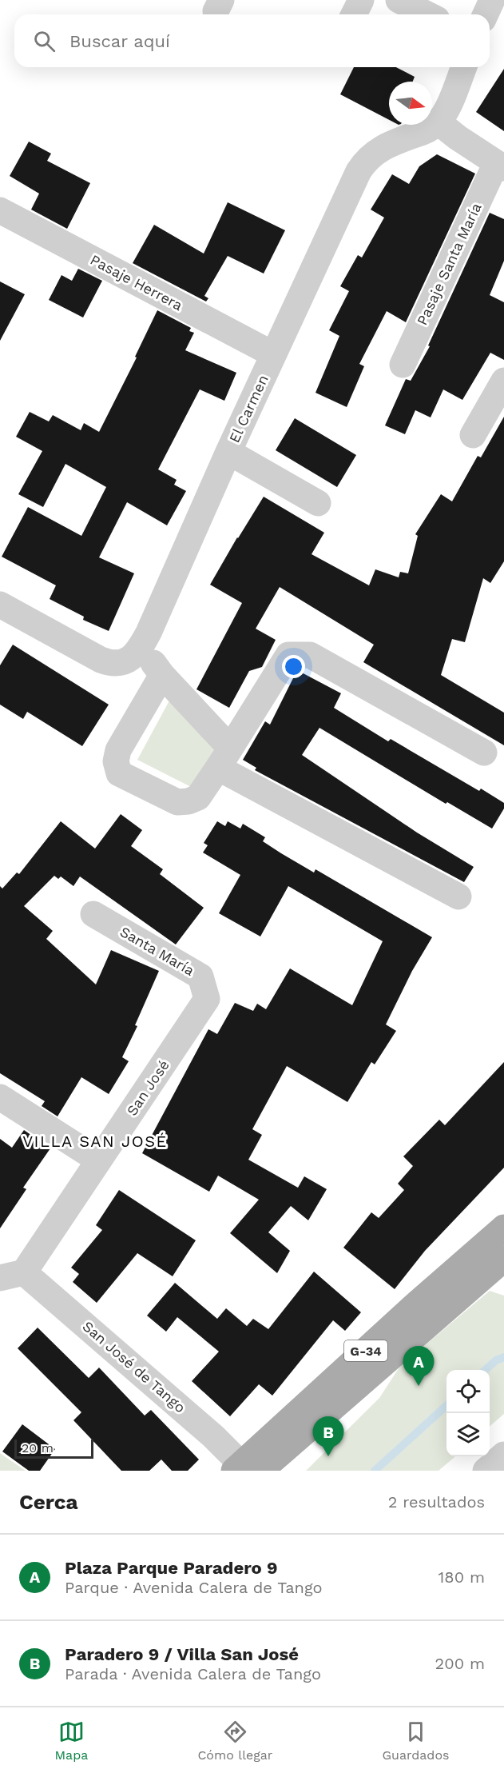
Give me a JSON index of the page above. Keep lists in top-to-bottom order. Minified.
{"streets":{"main road":["G-34"],"street":["Pasaje Santa María","Pasaje Herrera","El Carmen","Santa María","San José","San José de Tango"]},"crossings":[["Pasaje Herrera","El Carmen"],["Santa María","San José"],["San José","San José de Tango"],["G-34","San José de Tango"]],"districts":["VILLA SAN JOSÉ"],"scale_bar":"20 m","north":"right","page":{"search":"Buscar aquí","pins":["A","B"],"scale":"20 m","heading":["Cerca","2 resultados"],"list":[{"mark":"A","name":"Plaza Parque Paradero 9","note":"Parque · Avenida Calera de Tango","value":"180 m"},{"mark":"B","name":"Paradero 9 / Villa San José","note":"Parada · Avenida Calera de Tango","value":"200 m"}],"nav":["Mapa","Cómo llegar","Guardados"]}}
